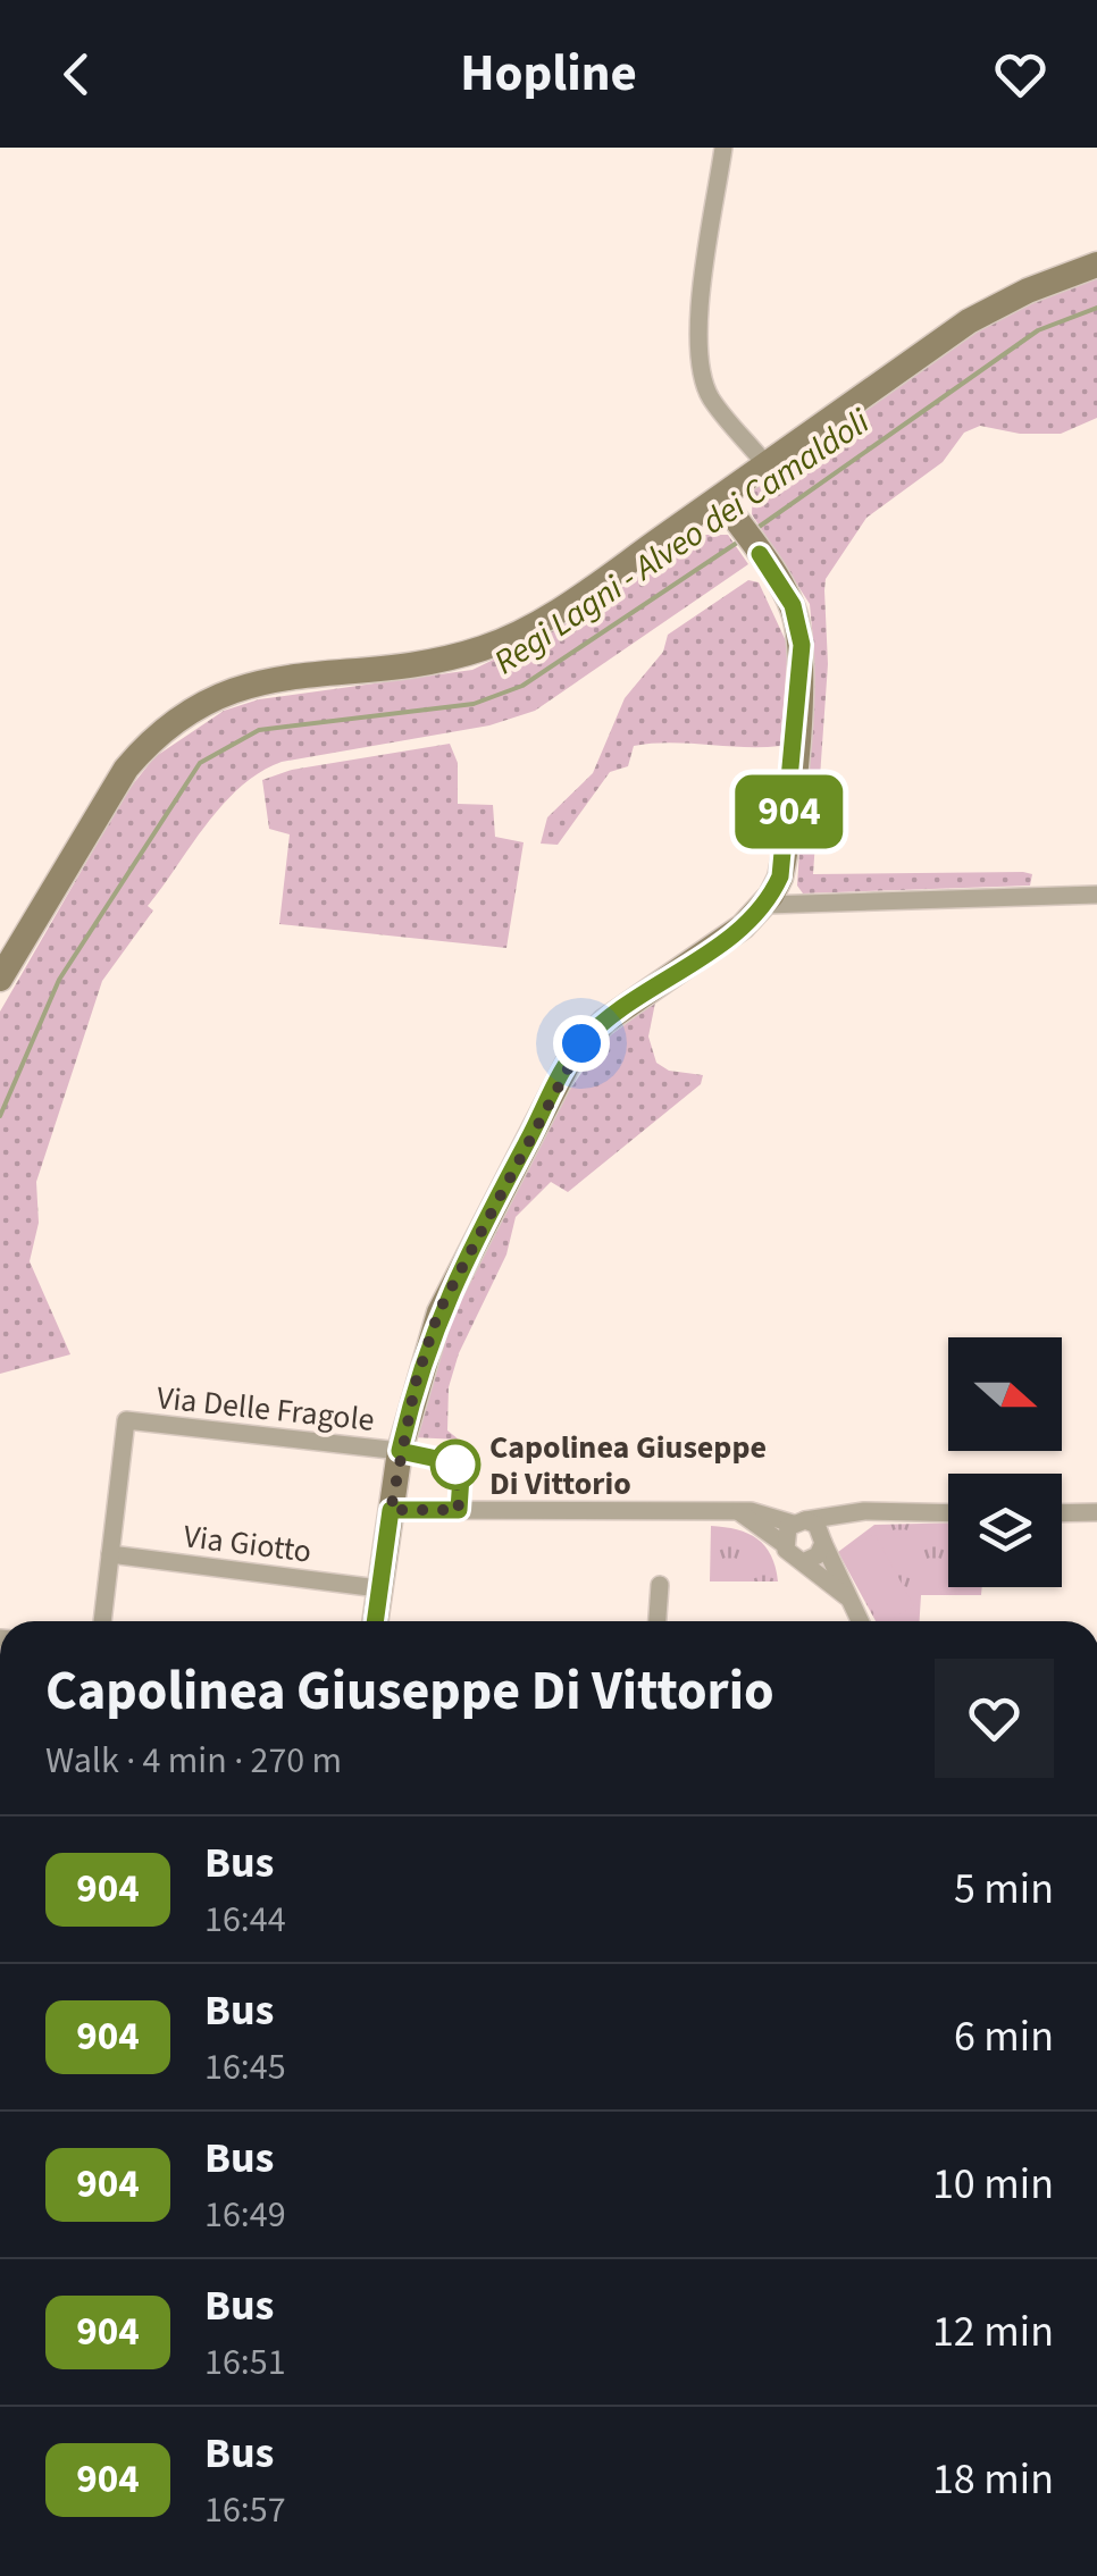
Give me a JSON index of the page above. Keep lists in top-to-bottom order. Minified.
{"streets":{"street":["Via Delle Fragole","Via Giotto"]},"crossings":[["Via Delle Fragole","Via Giotto"]],"water":["Regi Lagni - Alveo dei Camaldoli"],"places":["Capolinea Giuseppe Di Vittorio"],"lines":["bus line 904"],"north":"right","page":{"header":"Hopline","on_map":"904","heading":["Capolinea Giuseppe Di Vittorio","Walk · 4 min · 270 m"],"list":[{"mark":"904","name":"Bus","note":"16:44","value":"5 min"},{"mark":"904","name":"Bus","note":"16:45","value":"6 min"},{"mark":"904","name":"Bus","note":"16:49","value":"10 min"},{"mark":"904","name":"Bus","note":"16:51","value":"12 min"},{"mark":"904","name":"Bus","note":"16:57","value":"18 min"}]}}
